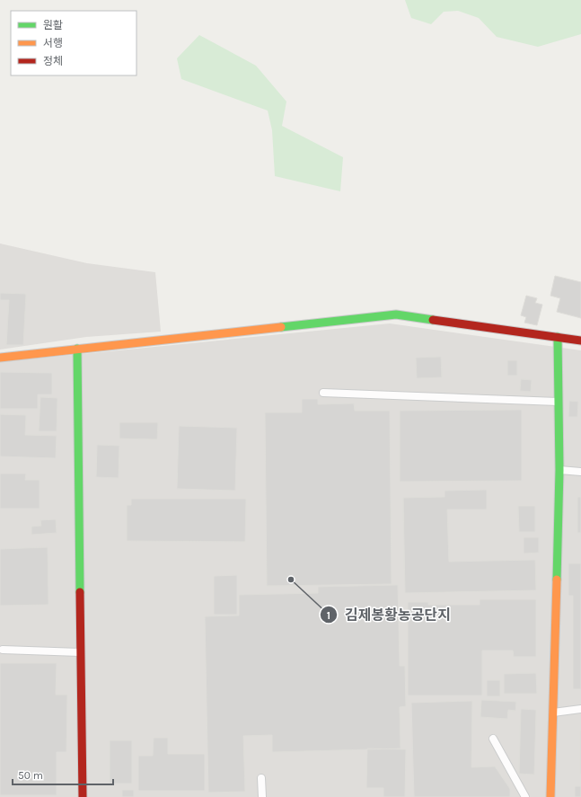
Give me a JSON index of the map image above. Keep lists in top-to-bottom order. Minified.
{"places":["김제봉황농공단지"],"legend":["원활","서행","정체"],"scale_bar":"50 m"}
